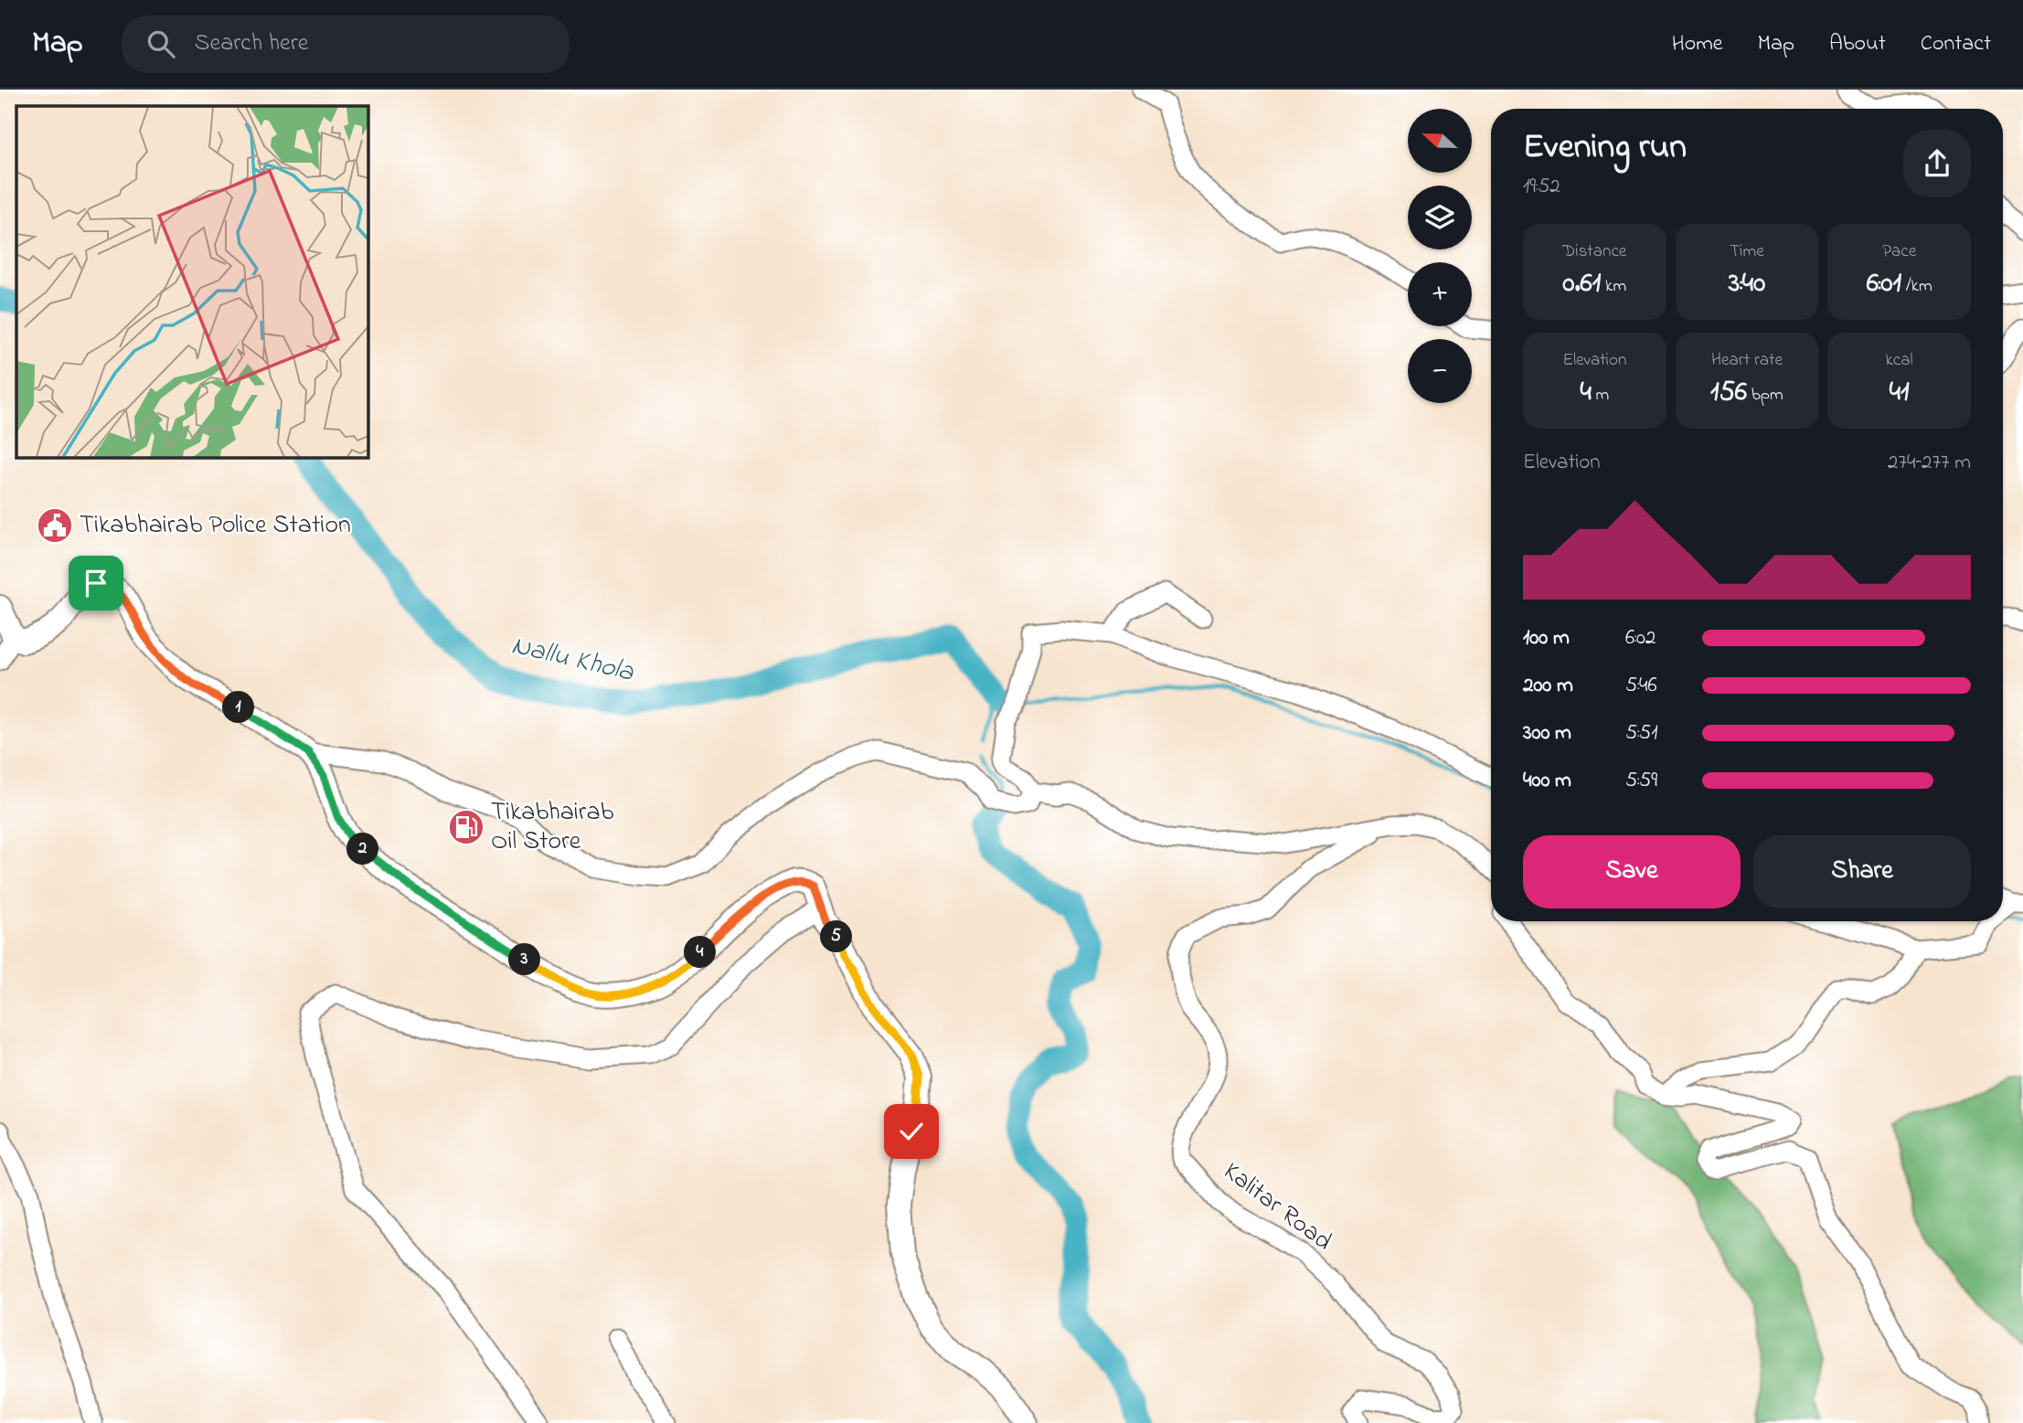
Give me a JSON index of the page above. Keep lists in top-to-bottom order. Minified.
{"streets":{"street":["Kalitar Road"]},"water":["Nallu Khola"],"places":{"public building":["Tikabhairab Police Station"],"fuel station":["Tikabhairab Oil Store"]},"north":"left","page":{"header":"Map","search":"Search here","nav":["Home","Map","About","Contact"],"map_buttons":["+","−"],"heading":["Evening run","19:52"],"stats":[["Distance","0.61 km"],["Time","3:40"],["Pace","6:01 /km"],["Elevation","4 m"],["Heart rate","156 bpm"],["kcal","41"]],"chart":["Elevation","274–277 m"],"list":[{"name":"100 m","note":"6:02"},{"name":"200 m","note":"5:46"},{"name":"300 m","note":"5:51"},{"name":"400 m","note":"5:59"}],"pins":["1","2","5","4","3"],"buttons":["Save","Share"]}}
